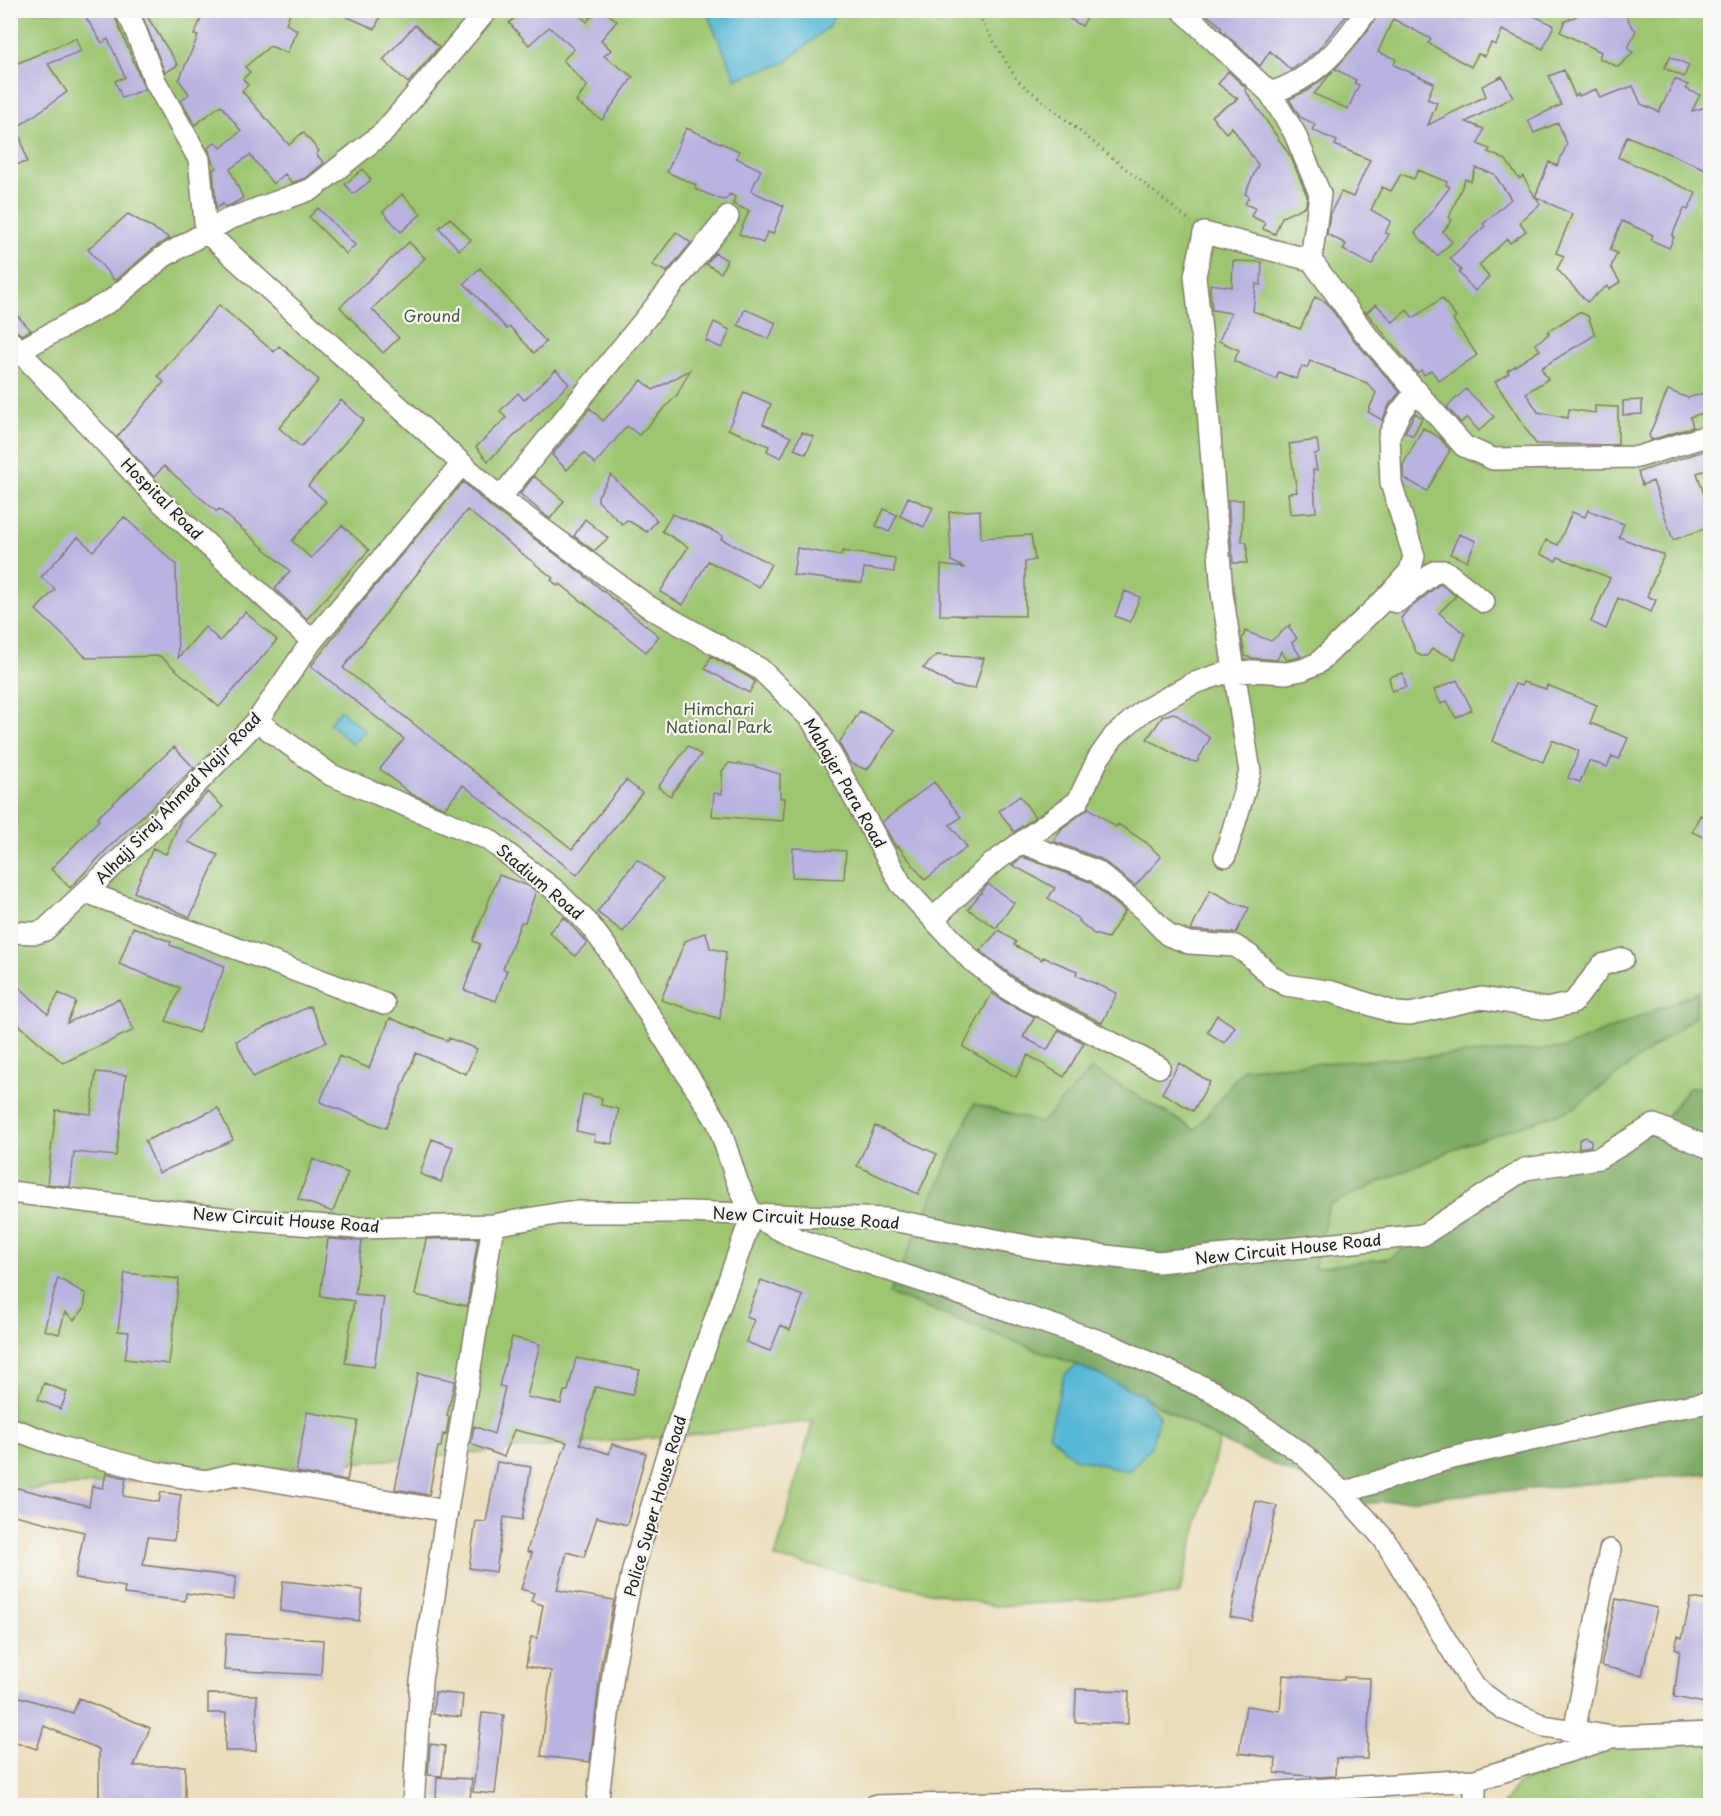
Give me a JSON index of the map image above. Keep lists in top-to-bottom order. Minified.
{"streets":{"street":["Hospital Road","Mahajer Para Road","Alhajj Siraj Ahmed Najir Road","Stadium Road","New Circuit House Road","Police Super House Road"]},"crossings":[["Hospital Road","Alhajj Siraj Ahmed Najir Road"],["Mahajer Para Road","Alhajj Siraj Ahmed Najir Road"],["Alhajj Siraj Ahmed Najir Road","Stadium Road"],["Stadium Road","New Circuit House Road"],["Stadium Road","Police Super House Road"],["New Circuit House Road","Police Super House Road"]],"parks":["Ground","Himchari National Park"]}
